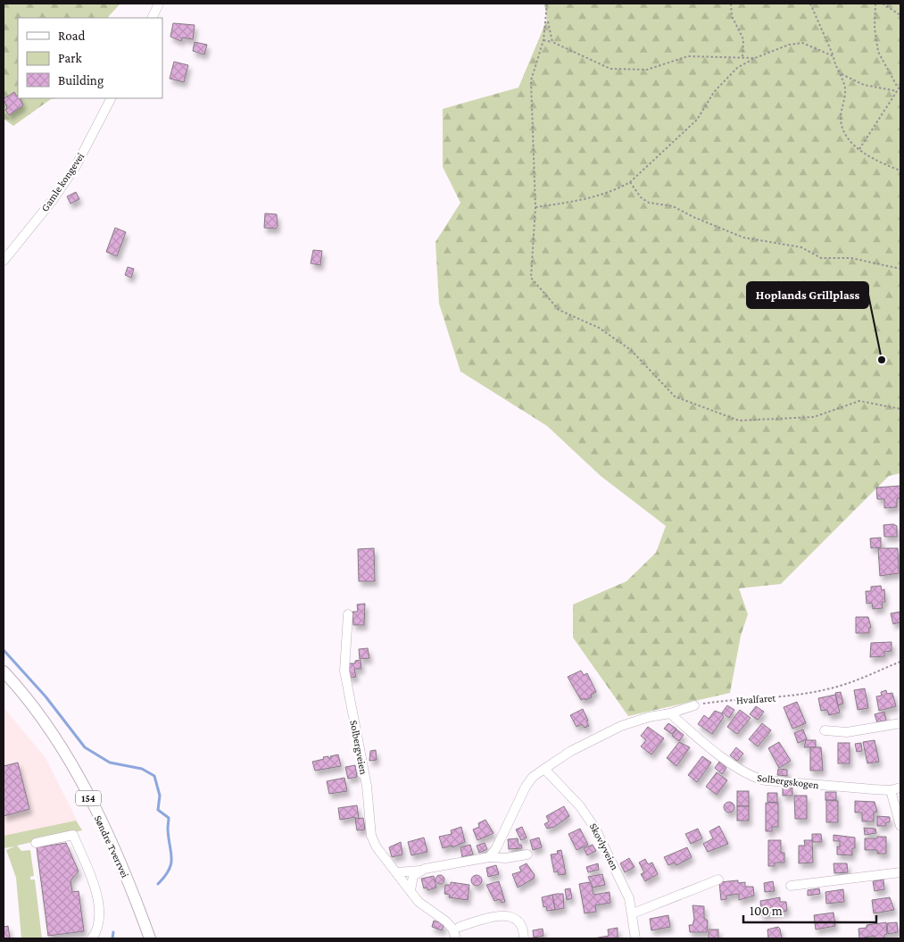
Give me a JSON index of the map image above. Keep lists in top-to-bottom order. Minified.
{"streets":{"main road":["154","Søndre Tverrvei"],"street":["Gamle kongevei","Solbergveien","Solbergskogen","Skovlyveien"],"path":["Hvalfaret"]},"places":["Hoplands Grillplass"],"legend":["Road","Park","Building"],"scale_bar":"100 m"}
